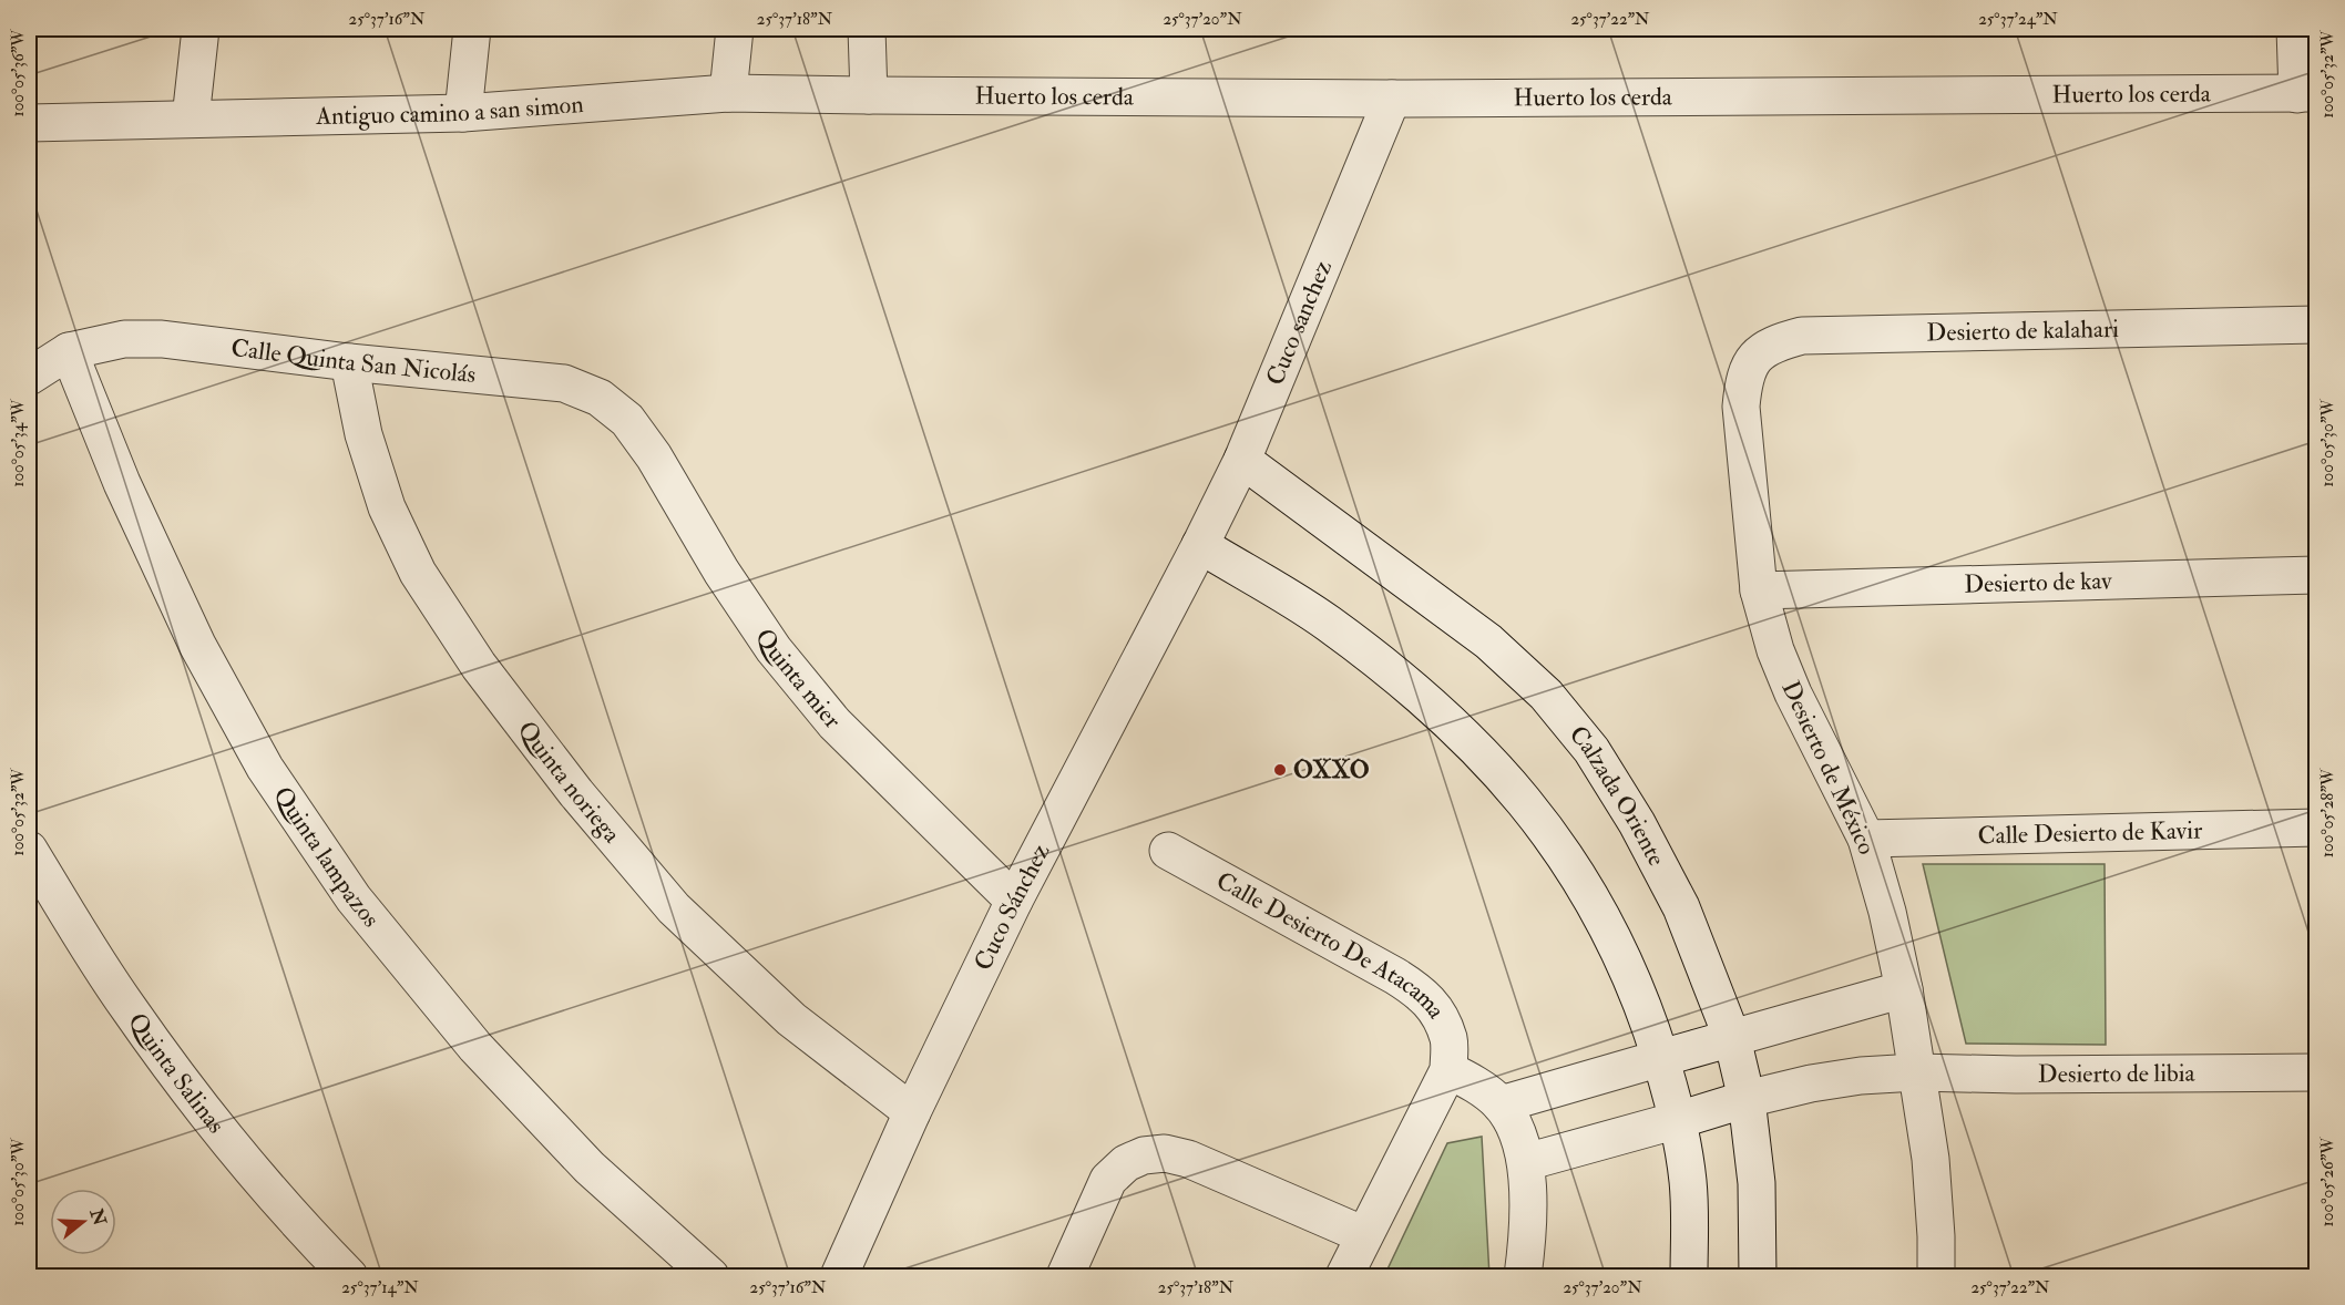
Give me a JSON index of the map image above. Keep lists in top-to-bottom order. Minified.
{"streets":{"street":["Huerto los cerda","Antiguo camino a san simon","Cuco sanchez","Desierto de kalahari","Calle Quinta San Nicolás","Desierto de kav","Quinta mier","Desierto de México","Quinta noriega","Calzada Oriente","Calle Desierto de Kavir","Quinta lampazos","Cuco Sánchez","Calle Desierto De Atacama","Quinta Salinas","Desierto de libia"]},"crossings":[["Huerto los cerda","Antiguo camino a san simon"],["Huerto los cerda","Cuco sanchez"],["Cuco sanchez","Calzada Oriente"],["Cuco sanchez","Cuco Sánchez"],["Desierto de kalahari","Desierto de México"],["Calle Quinta San Nicolás","Quinta mier"],["Calle Quinta San Nicolás","Quinta noriega"],["Calle Quinta San Nicolás","Quinta lampazos"],["Desierto de kav","Desierto de México"],["Quinta mier","Cuco Sánchez"],["Desierto de México","Calle Desierto de Kavir"],["Desierto de México","Desierto de libia"],["Quinta noriega","Cuco Sánchez"],["Calzada Oriente","Desierto de libia"]],"places":["OXXO"],"north":"right","coordinates":["25°37'16\"N","25°37'18\"N","25°37'20\"N","25°37'22\"N","25°37'24\"N","100°05'36\"W","100°05'32\"W","100°05'34\"W","100°05'30\"W","100°05'28\"W","100°05'26\"W","25°37'14\"N"]}
